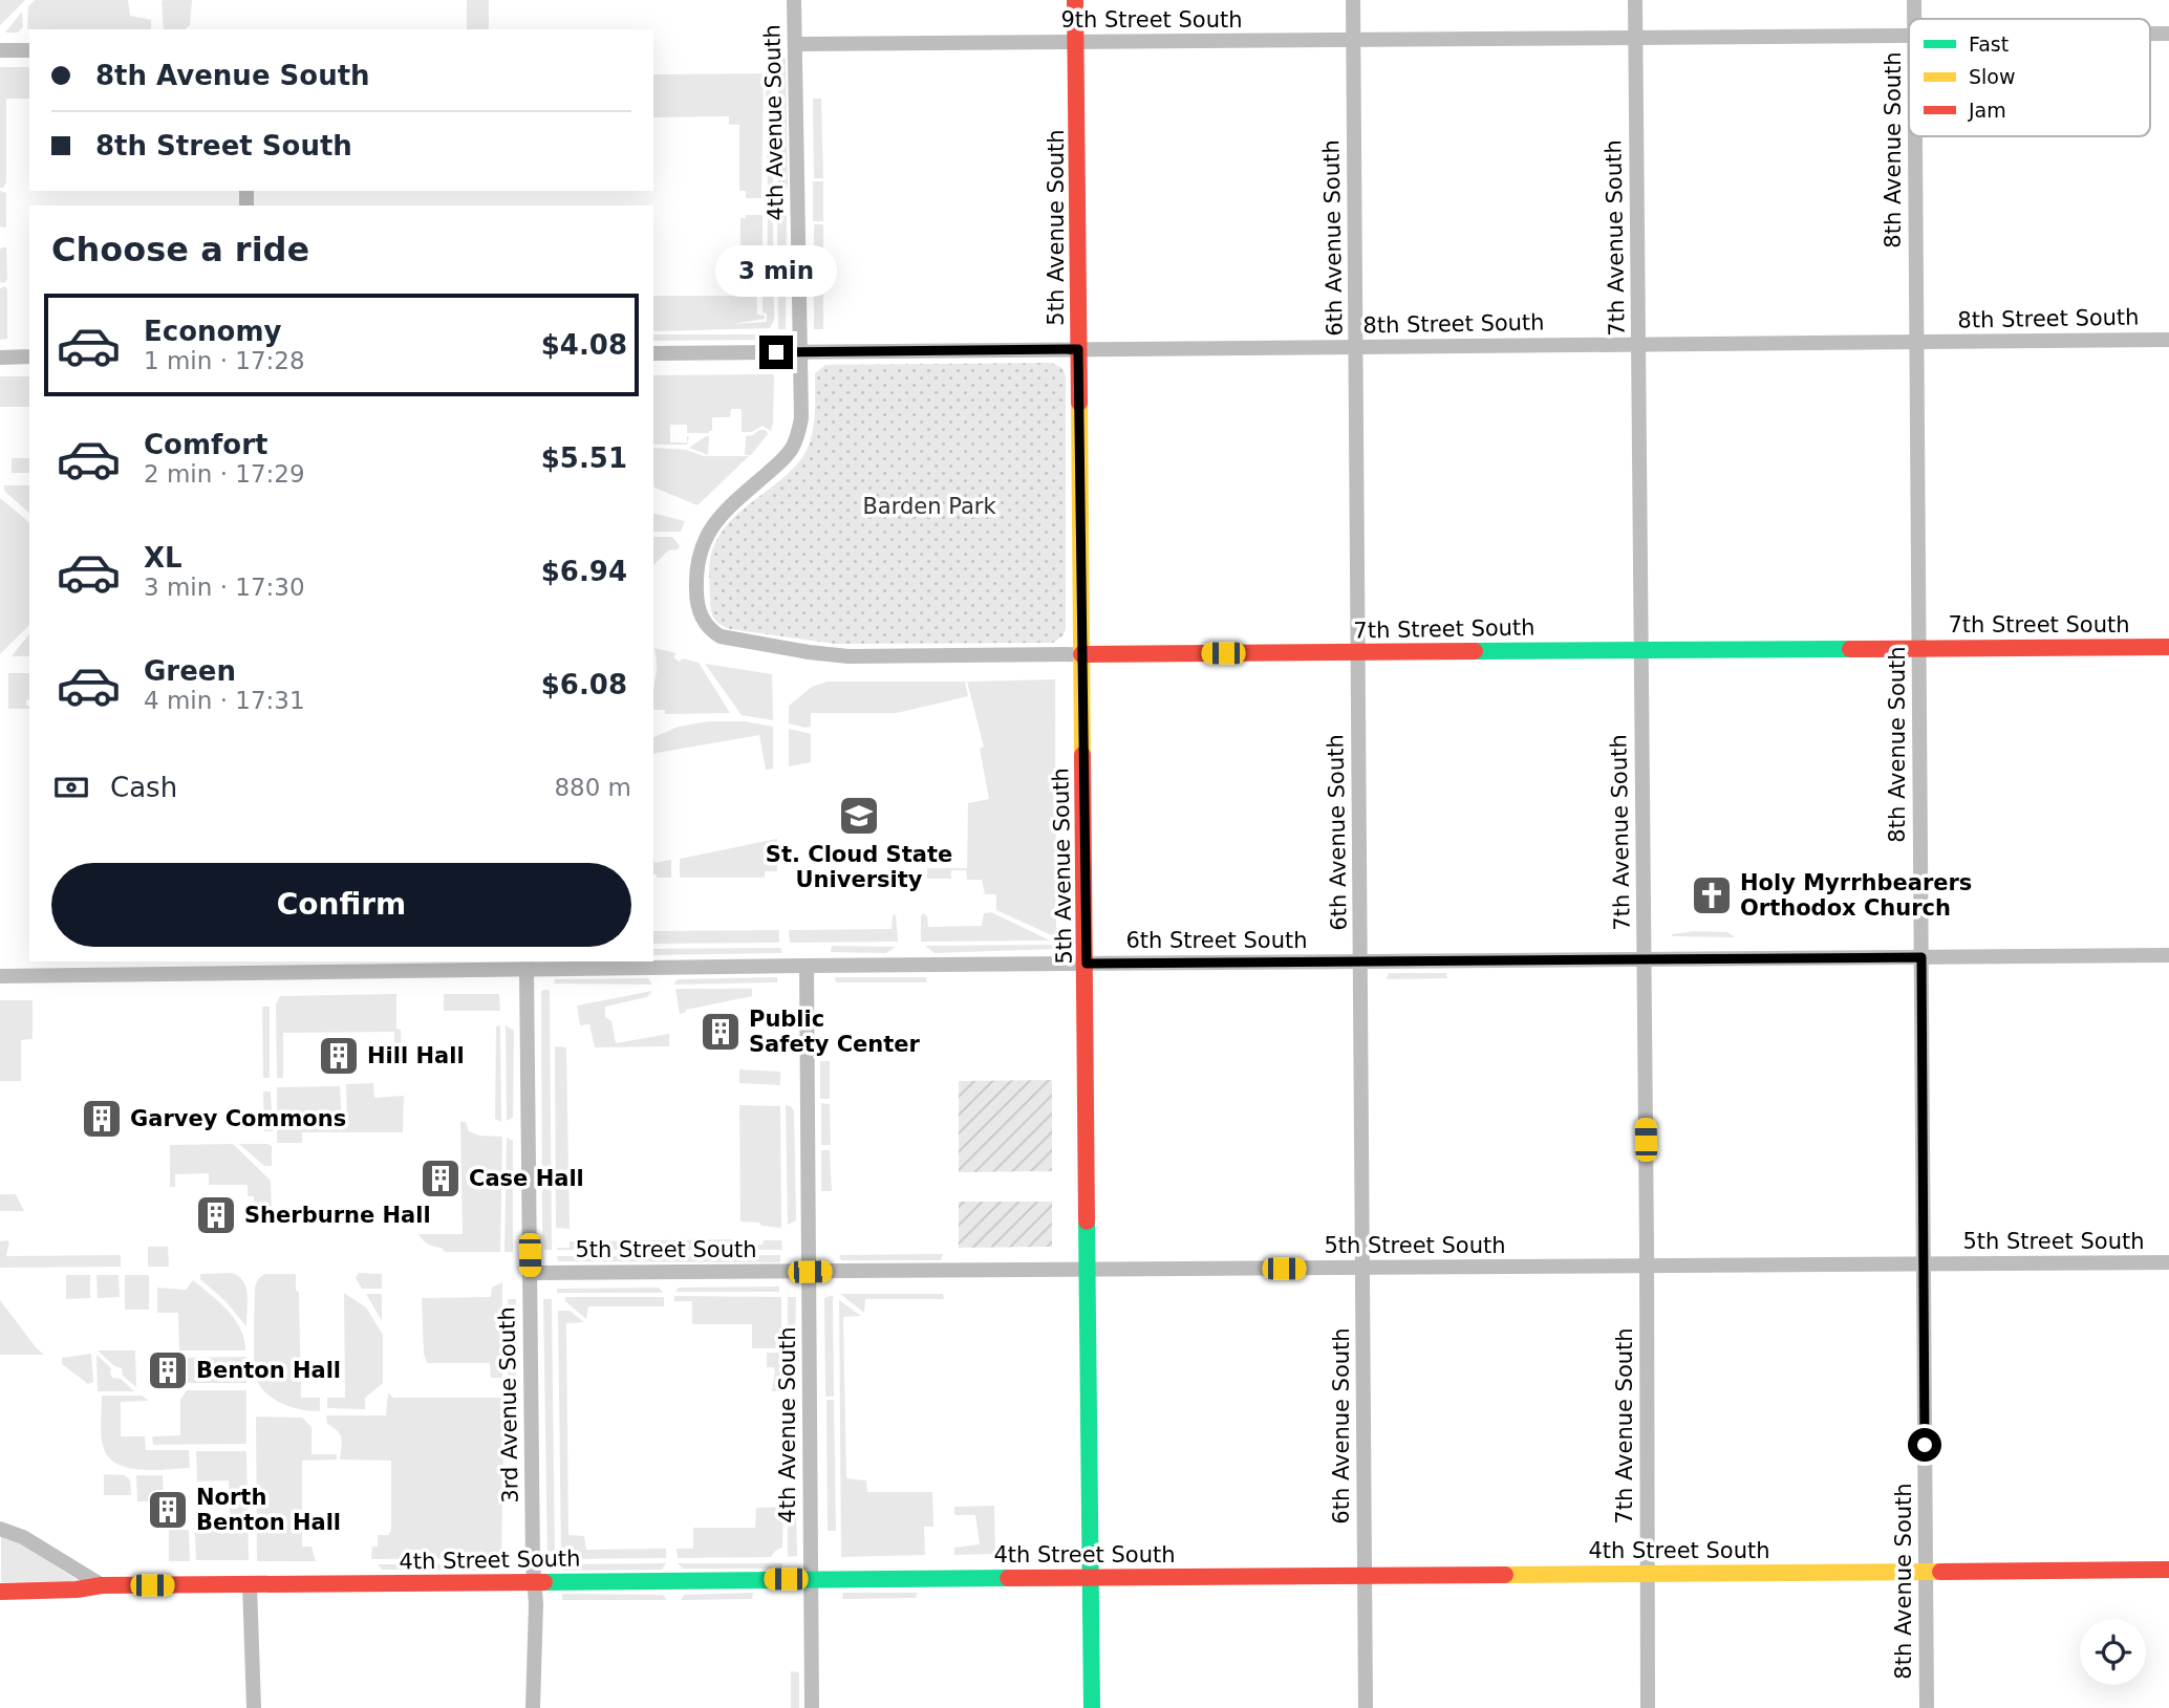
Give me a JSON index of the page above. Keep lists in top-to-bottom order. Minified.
{"streets":{"street":["9th Street South","4th Avenue South","8th Avenue South","5th Avenue South","6th Avenue South","7th Avenue South","8th Street South","7th Street South","6th Street South","5th Street South","3rd Avenue South","4th Street South"]},"crossings":[["9th Street South","4th Avenue South"],["9th Street South","5th Avenue South"],["9th Street South","6th Avenue South"],["9th Street South","7th Avenue South"],["4th Avenue South","8th Street South"],["4th Avenue South","7th Street South"],["4th Avenue South","6th Street South"],["4th Avenue South","5th Street South"],["4th Avenue South","4th Street South"],["8th Avenue South","8th Street South"],["8th Avenue South","7th Street South"],["8th Avenue South","6th Street South"],["8th Avenue South","5th Street South"],["8th Avenue South","4th Street South"],["5th Avenue South","8th Street South"],["5th Avenue South","7th Street South"],["5th Avenue South","6th Street South"],["5th Avenue South","5th Street South"],["5th Avenue South","4th Street South"],["6th Avenue South","8th Street South"],["6th Avenue South","7th Street South"],["6th Avenue South","6th Street South"],["6th Avenue South","5th Street South"],["6th Avenue South","4th Street South"],["7th Avenue South","8th Street South"],["7th Avenue South","7th Street South"],["7th Avenue South","6th Street South"],["7th Avenue South","5th Street South"],["7th Avenue South","4th Street South"],["6th Street South","3rd Avenue South"],["5th Street South","3rd Avenue South"],["3rd Avenue South","4th Street South"]],"parks":["Barden Park"],"places":{"school or university":["St. Cloud State University"],"church":["Holy Myrrhbearers Orthodox Church"],"building":["Public Safety Center","Hill Hall","Garvey Commons","Case Hall","Sherburne Hall","Benton Hall","North Benton Hall"]},"legend":["Fast","Slow","Jam"],"page":{"banner":["8th Avenue South","8th Street South"],"heading":"Choose a ride","bubble":"3 min","list":[{"name":"Economy","note":"1 min · 17:28","value":"$4.08"},{"name":"Comfort","note":"2 min · 17:29","value":"$5.51"},{"name":"XL","note":"3 min · 17:30","value":"$6.94"},{"name":"Green","note":"4 min · 17:31","value":"$6.08"}],"pay":["Cash","880 m"],"buttons":"Confirm"}}
